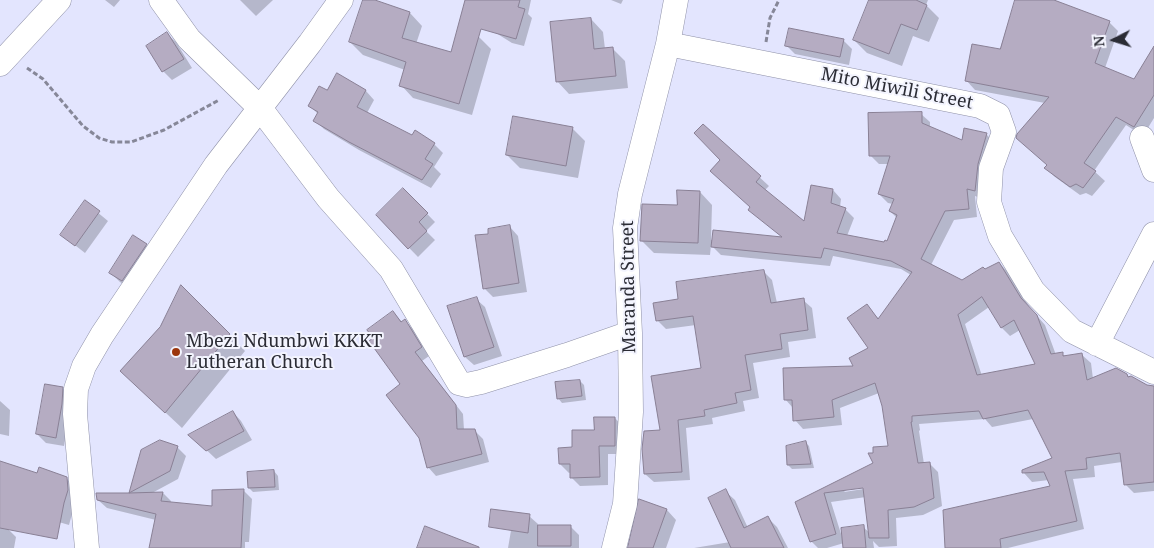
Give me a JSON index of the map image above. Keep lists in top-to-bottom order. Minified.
{"streets":{"street":["Mito Miwili Street","Maranda Street"]},"crossings":[["Mito Miwili Street","Maranda Street"]],"places":["Mbezi Ndumbwi KKKT Lutheran Church"],"north":"left"}
